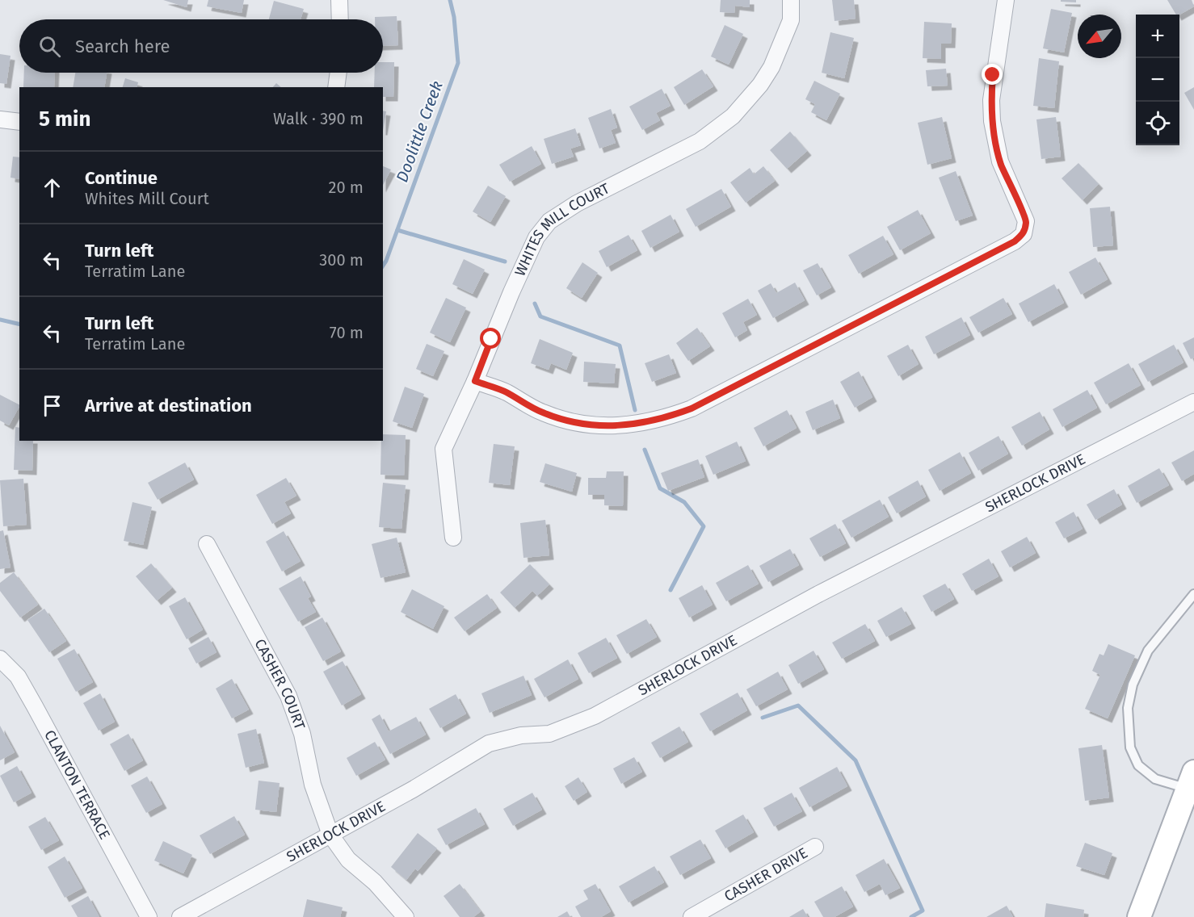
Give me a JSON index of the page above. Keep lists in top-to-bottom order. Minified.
{"streets":{"street":["WHITES MILL COURT","SHERLOCK DRIVE","CASHER COURT","CLANTON TERRACE","CASHER DRIVE"]},"crossings":[["SHERLOCK DRIVE","CASHER COURT"]],"water":["Doolittle Creek"],"north":"bottom left","page":{"map_buttons":["+","−"],"search":"Search here","heading":["5 min","Walk · 390 m"],"list":[["Continue","Whites Mill Court","20 m"],["Turn left","Terratim Lane","300 m"],["Turn left","Terratim Lane","70 m"],"Arrive at destination"]}}
